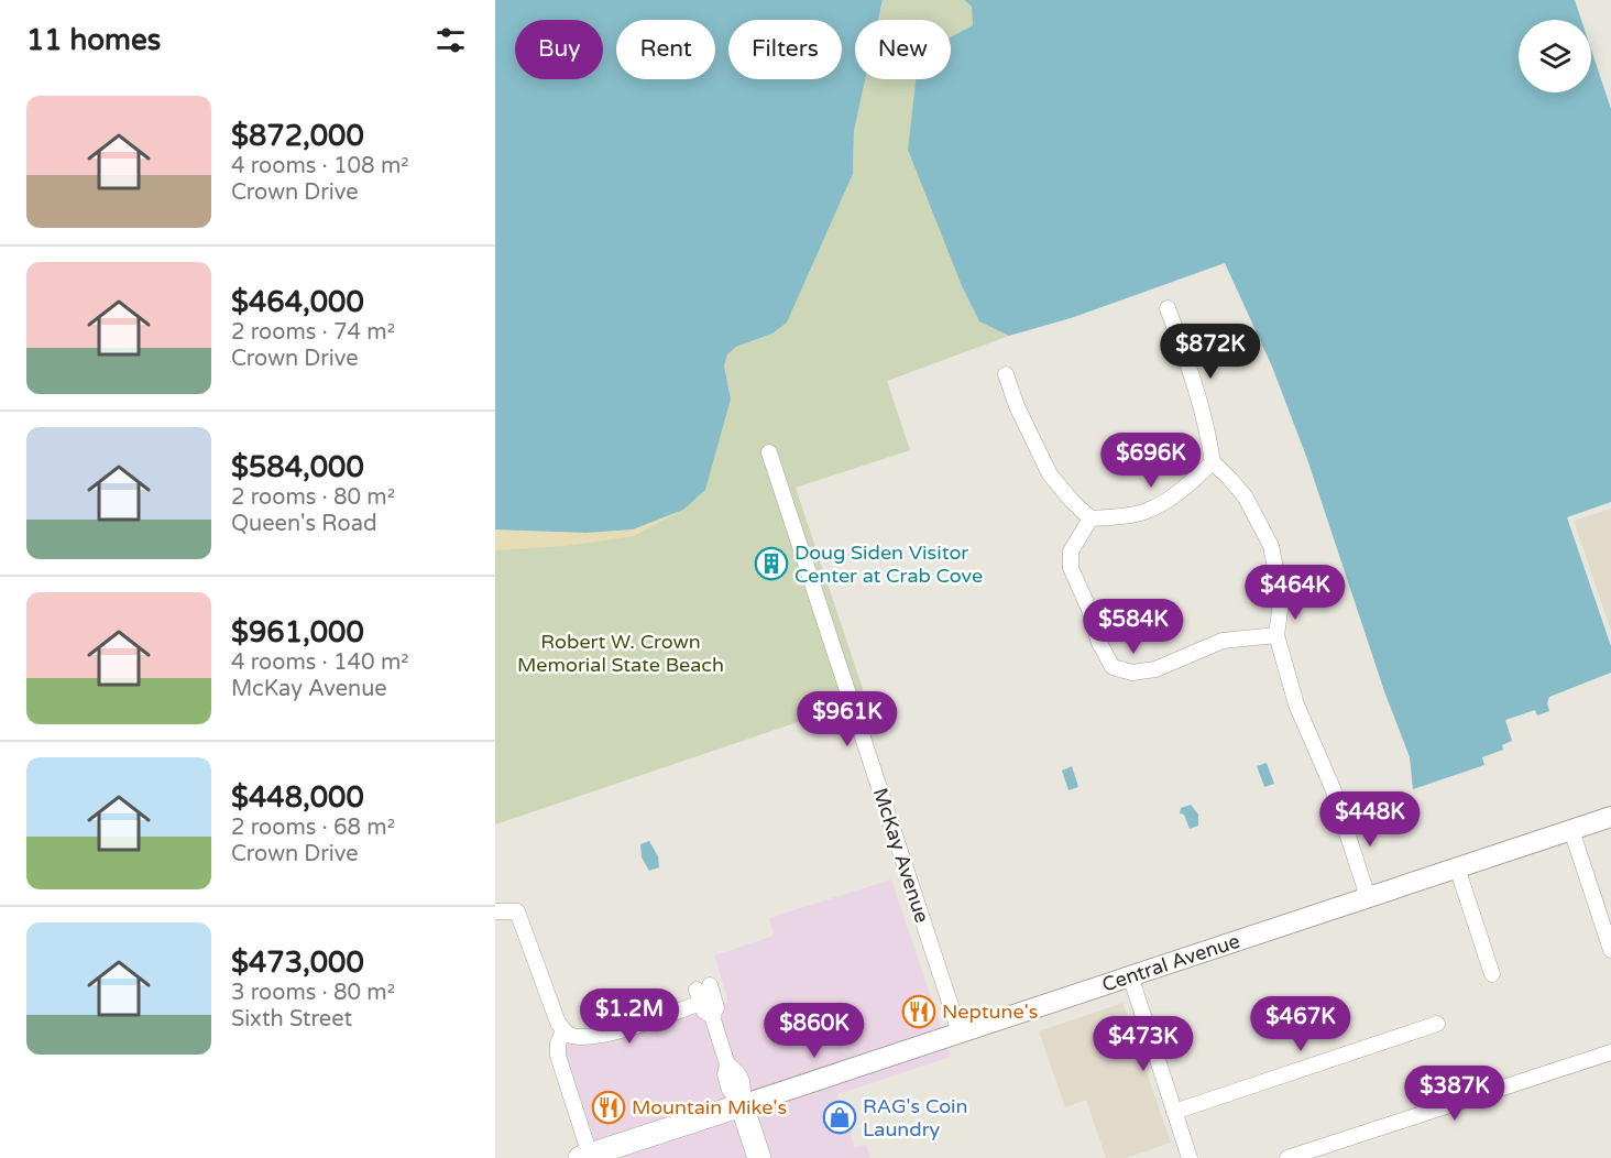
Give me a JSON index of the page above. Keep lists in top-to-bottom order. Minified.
{"streets":{"main road":["Central Avenue"],"street":["McKay Avenue"]},"crossings":[["McKay Avenue","Central Avenue"]],"parks":["Robert W. Crown Memorial State Beach"],"places":{"building":["Doug Siden Visitor Center at Crab Cove"],"restaurant":["Neptune's","Mountain Mike's"],"shop":["RAG's Coin Laundry"]},"page":{"heading":"11 homes","chip":["Buy","Rent","Filters","New"],"list":[{"name":"$872,000","note":"4 rooms · 108 m² · Crown Drive"},{"name":"$464,000","note":"2 rooms · 74 m² · Crown Drive"},{"name":"$584,000","note":"2 rooms · 80 m² · Queen's Road"},{"name":"$961,000","note":"4 rooms · 140 m² · McKay Avenue"},{"name":"$448,000","note":"2 rooms · 68 m² · Crown Drive"},{"name":"$473,000","note":"3 rooms · 80 m² · Sixth Street"}],"price":["$872K","$696K","$464K","$584K","$961K","$448K","$1.2M","$467K","$860K","$473K","$387K"]}}
